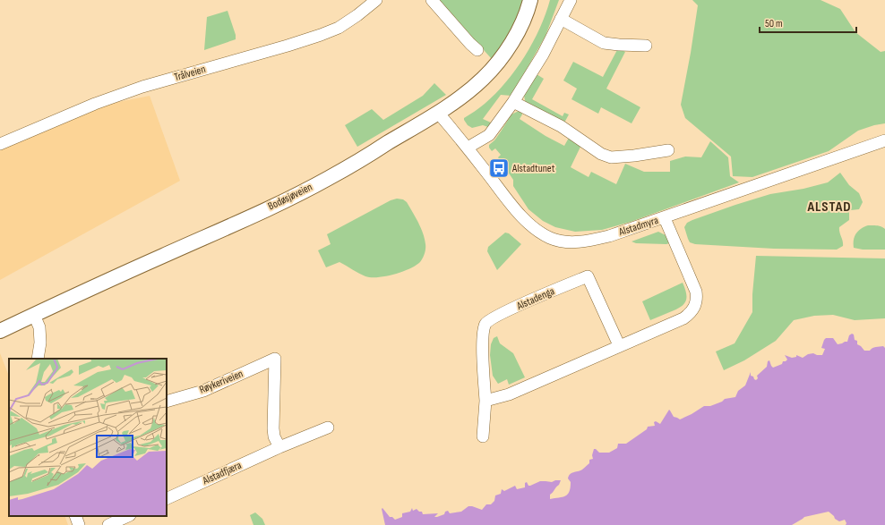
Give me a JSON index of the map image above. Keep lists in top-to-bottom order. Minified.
{"streets":{"street":["Trålveien","Bodøsjøveien","Alstadmyra","Alstadenga","Røykeriveien","Alstadfjæra"]},"crossings":[["Bodøsjøveien","Alstadmyra"],["Røykeriveien","Alstadfjæra"]],"districts":["ALSTAD"],"places":{"bus stop":["Alstadtunet"]},"scale_bar":"50 m"}
